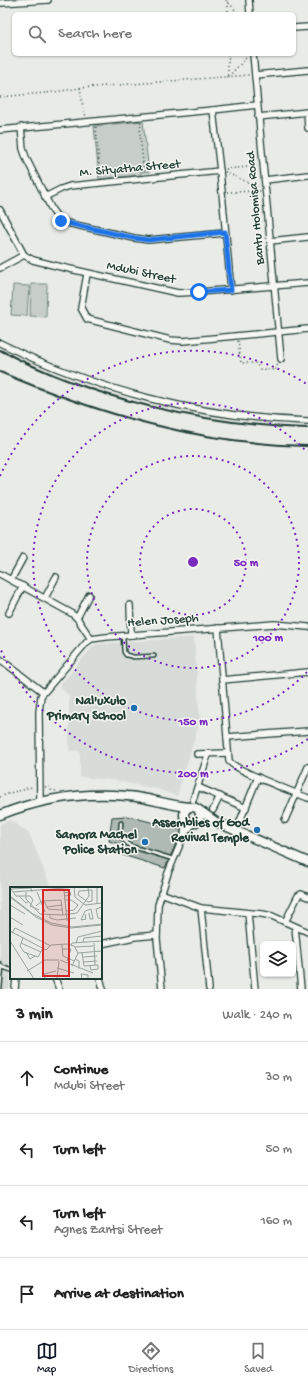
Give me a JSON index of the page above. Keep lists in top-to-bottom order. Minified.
{"streets":{"street":["M. Sityatha Street","Bantu Holomisa Road","Mdubi Street","Helen Joseph"]},"crossings":[["Bantu Holomisa Road","Mdubi Street"]],"places":["Nal'uxulo Primary School","Assemblies of God Revival Temple","Samora Machel Police Station"],"page":{"search":"Search here","heading":["3 min","Walk · 240 m"],"list":[["Continue","Mdubi Street","30 m"],["Turn left","50 m"],["Turn left","Agnes Zantsi Street","160 m"],"Arrive at destination"],"nav":["Map","Directions","Saved"]},"rings":["50 m","100 m","150 m","200 m"]}
